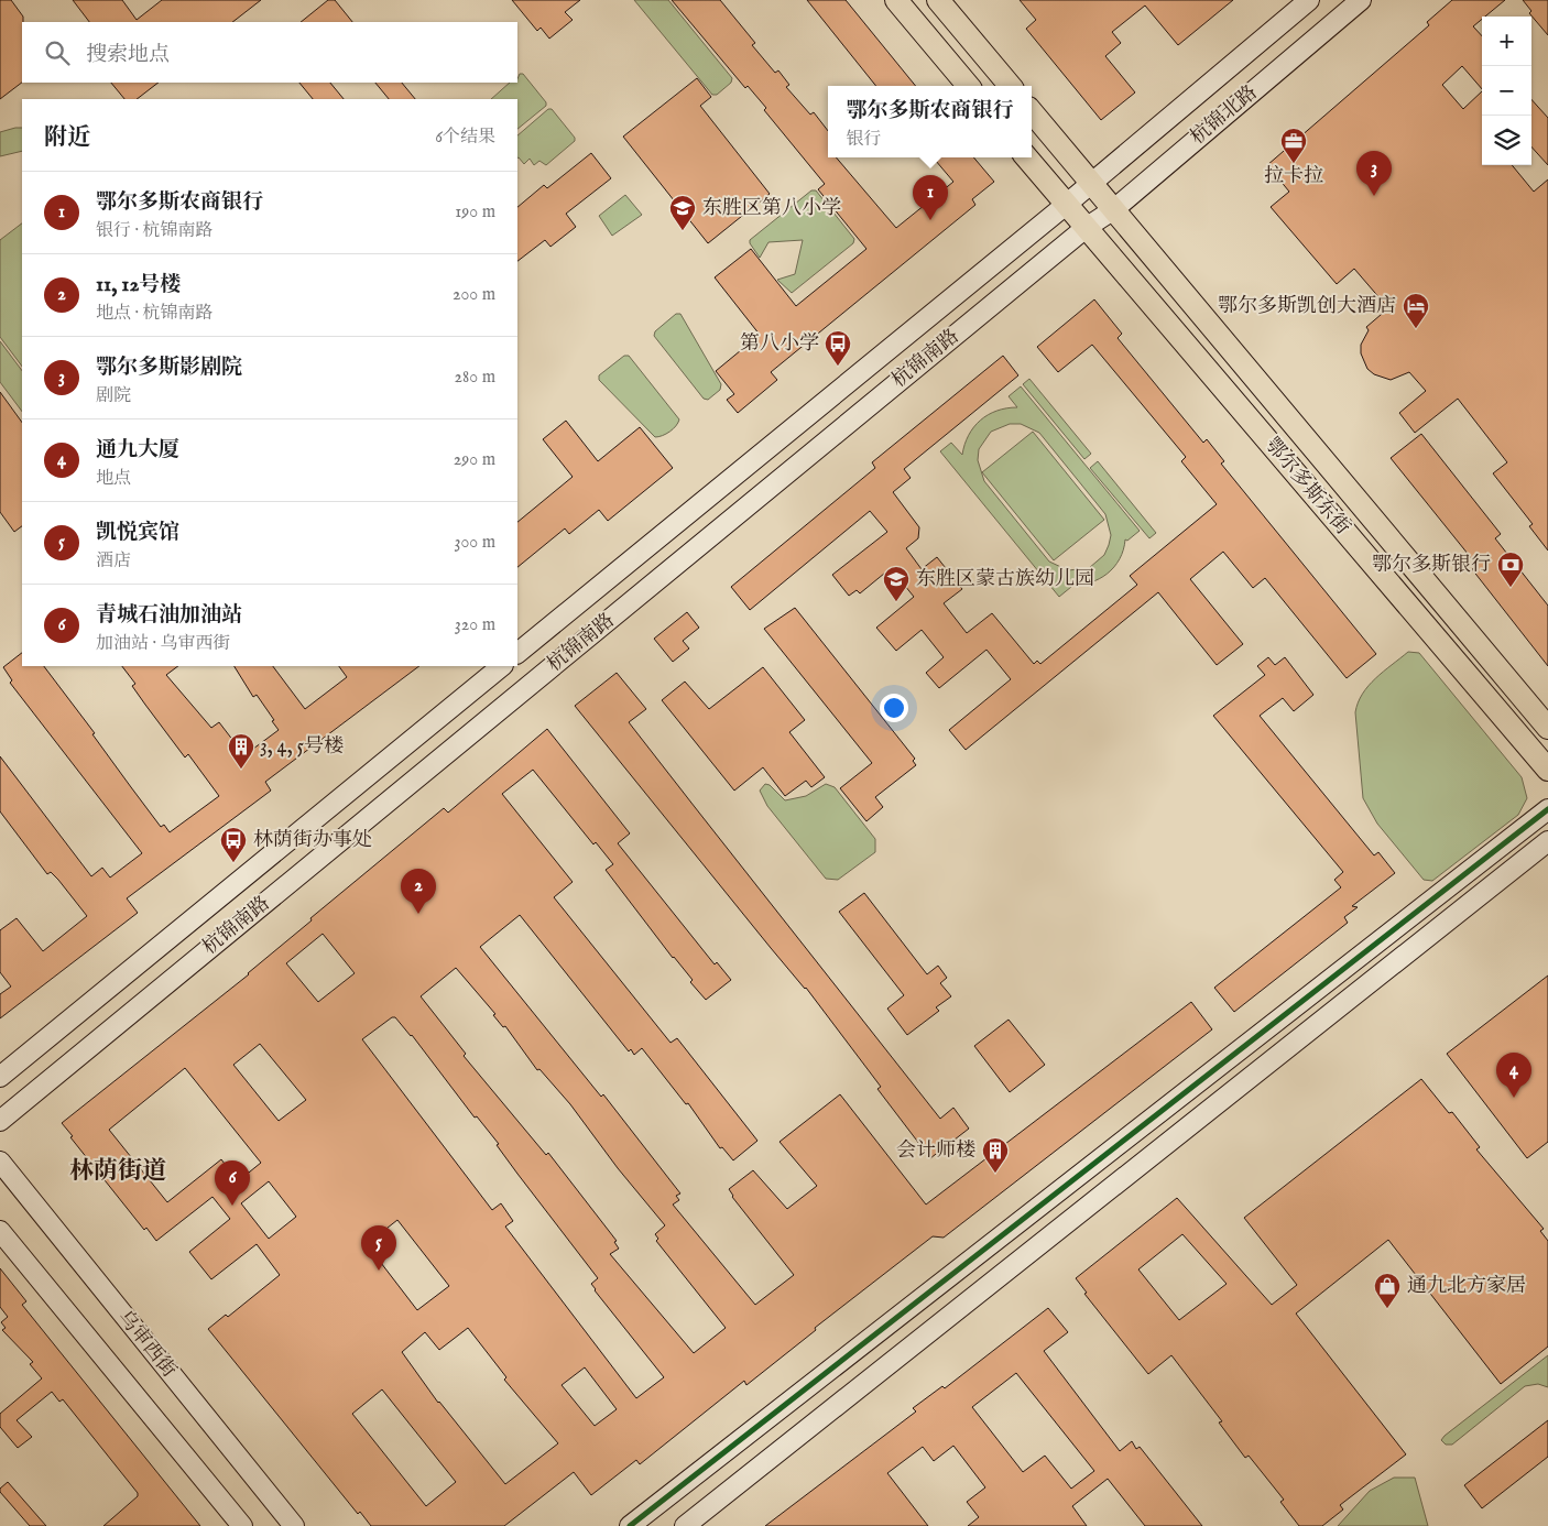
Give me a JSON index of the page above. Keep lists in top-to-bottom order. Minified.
{"streets":{"main road":["杭锦北路","杭锦南路","鄂尔多斯东街","乌审西街"]},"crossings":[["杭锦北路","杭锦南路"],["杭锦北路","鄂尔多斯东街"],["杭锦南路","鄂尔多斯东街"]],"districts":["林荫街道"],"places":{"office":["拉卡拉"],"school or university":["东胜区第八小学","东胜区蒙古族幼儿园"],"hotel":["鄂尔多斯凯创大酒店"],"bus stop":["第八小学","林荫街办事处"],"bank":["鄂尔多斯银行"],"building":["3, 4, 5号楼","会计师楼"],"shop":["通九北方家居"]},"page":{"map_buttons":["+","−"],"search":"搜索地点","popup":["鄂尔多斯农商银行","银行"],"heading":["附近","6个结果"],"pins":["3","1","2","4","6","5"],"list":[{"mark":"1","name":"鄂尔多斯农商银行","note":"银行 · 杭锦南路","value":"190 m"},{"mark":"2","name":"11, 12号楼","note":"地点 · 杭锦南路","value":"200 m"},{"mark":"3","name":"鄂尔多斯影剧院","note":"剧院","value":"280 m"},{"mark":"4","name":"通九大厦","note":"地点","value":"290 m"},{"mark":"5","name":"凯悦宾馆","note":"酒店","value":"300 m"},{"mark":"6","name":"青城石油加油站","note":"加油站 · 乌审西街","value":"320 m"}]}}
